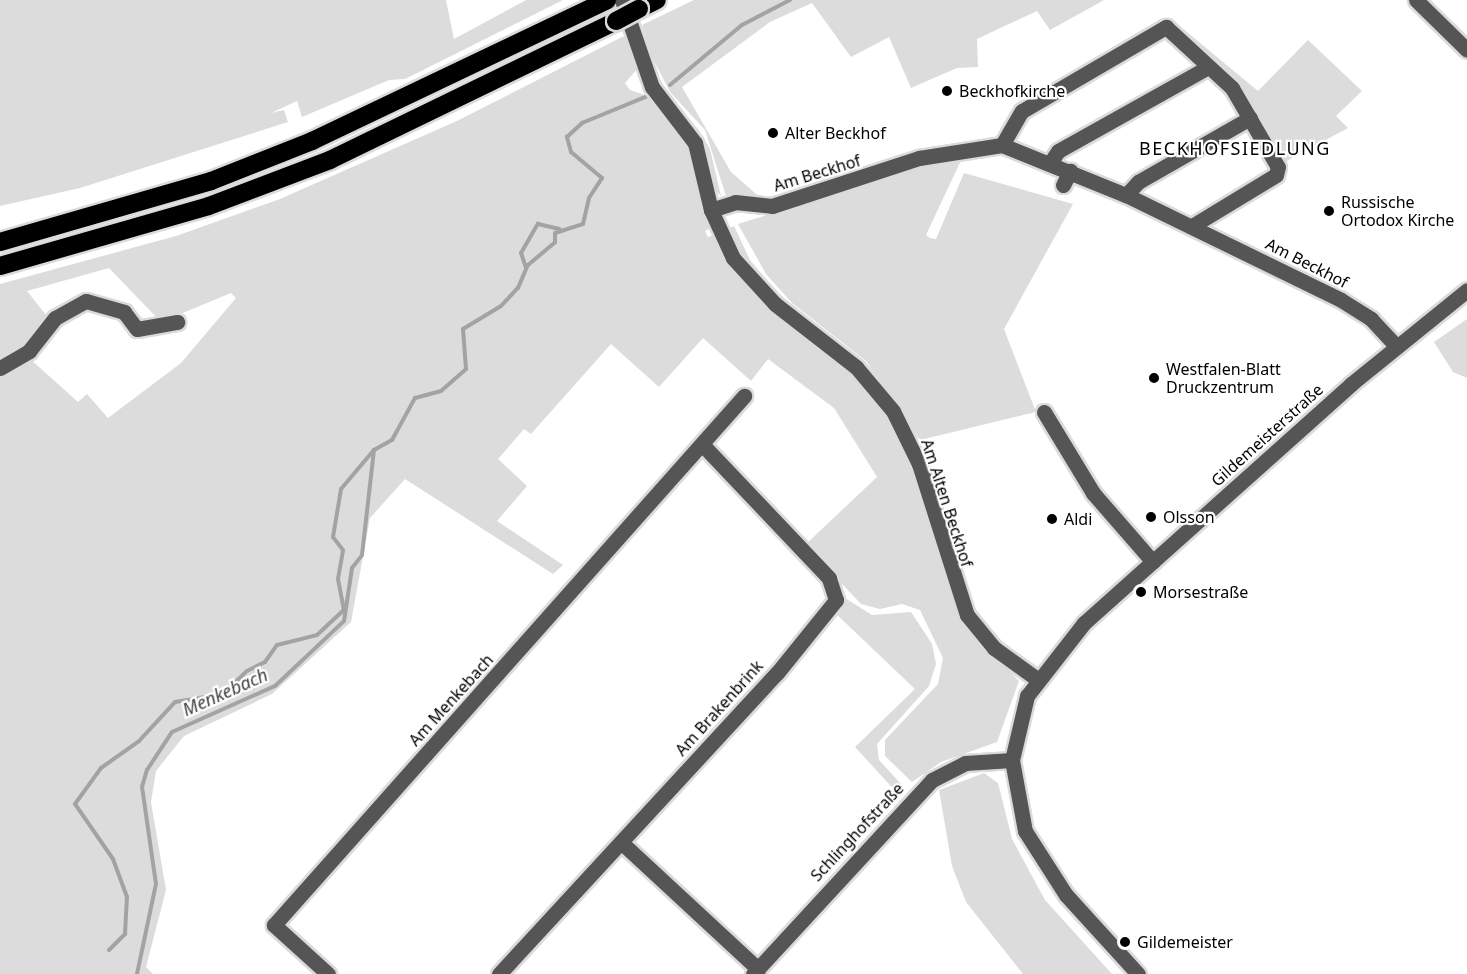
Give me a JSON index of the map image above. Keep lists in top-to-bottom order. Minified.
{"streets":{"street":["Am Beckhof","Gildemeisterstraße","Am Alten Beckhof","Am Menkebach","Am Brakenbrink","Schlinghofstraße"]},"crossings":[["Am Beckhof","Gildemeisterstraße"],["Am Beckhof","Am Alten Beckhof"],["Gildemeisterstraße","Am Alten Beckhof"],["Gildemeisterstraße","Schlinghofstraße"],["Am Menkebach","Am Brakenbrink"]],"districts":["BECKHOFSIEDLUNG"],"water":["Menkebach"],"places":["Beckhofkirche","Alter Beckhof","Russische Ortodox Kirche","Westfalen-Blatt Druckzentrum","Olsson","Aldi","Morsestraße","Gildemeister"]}
